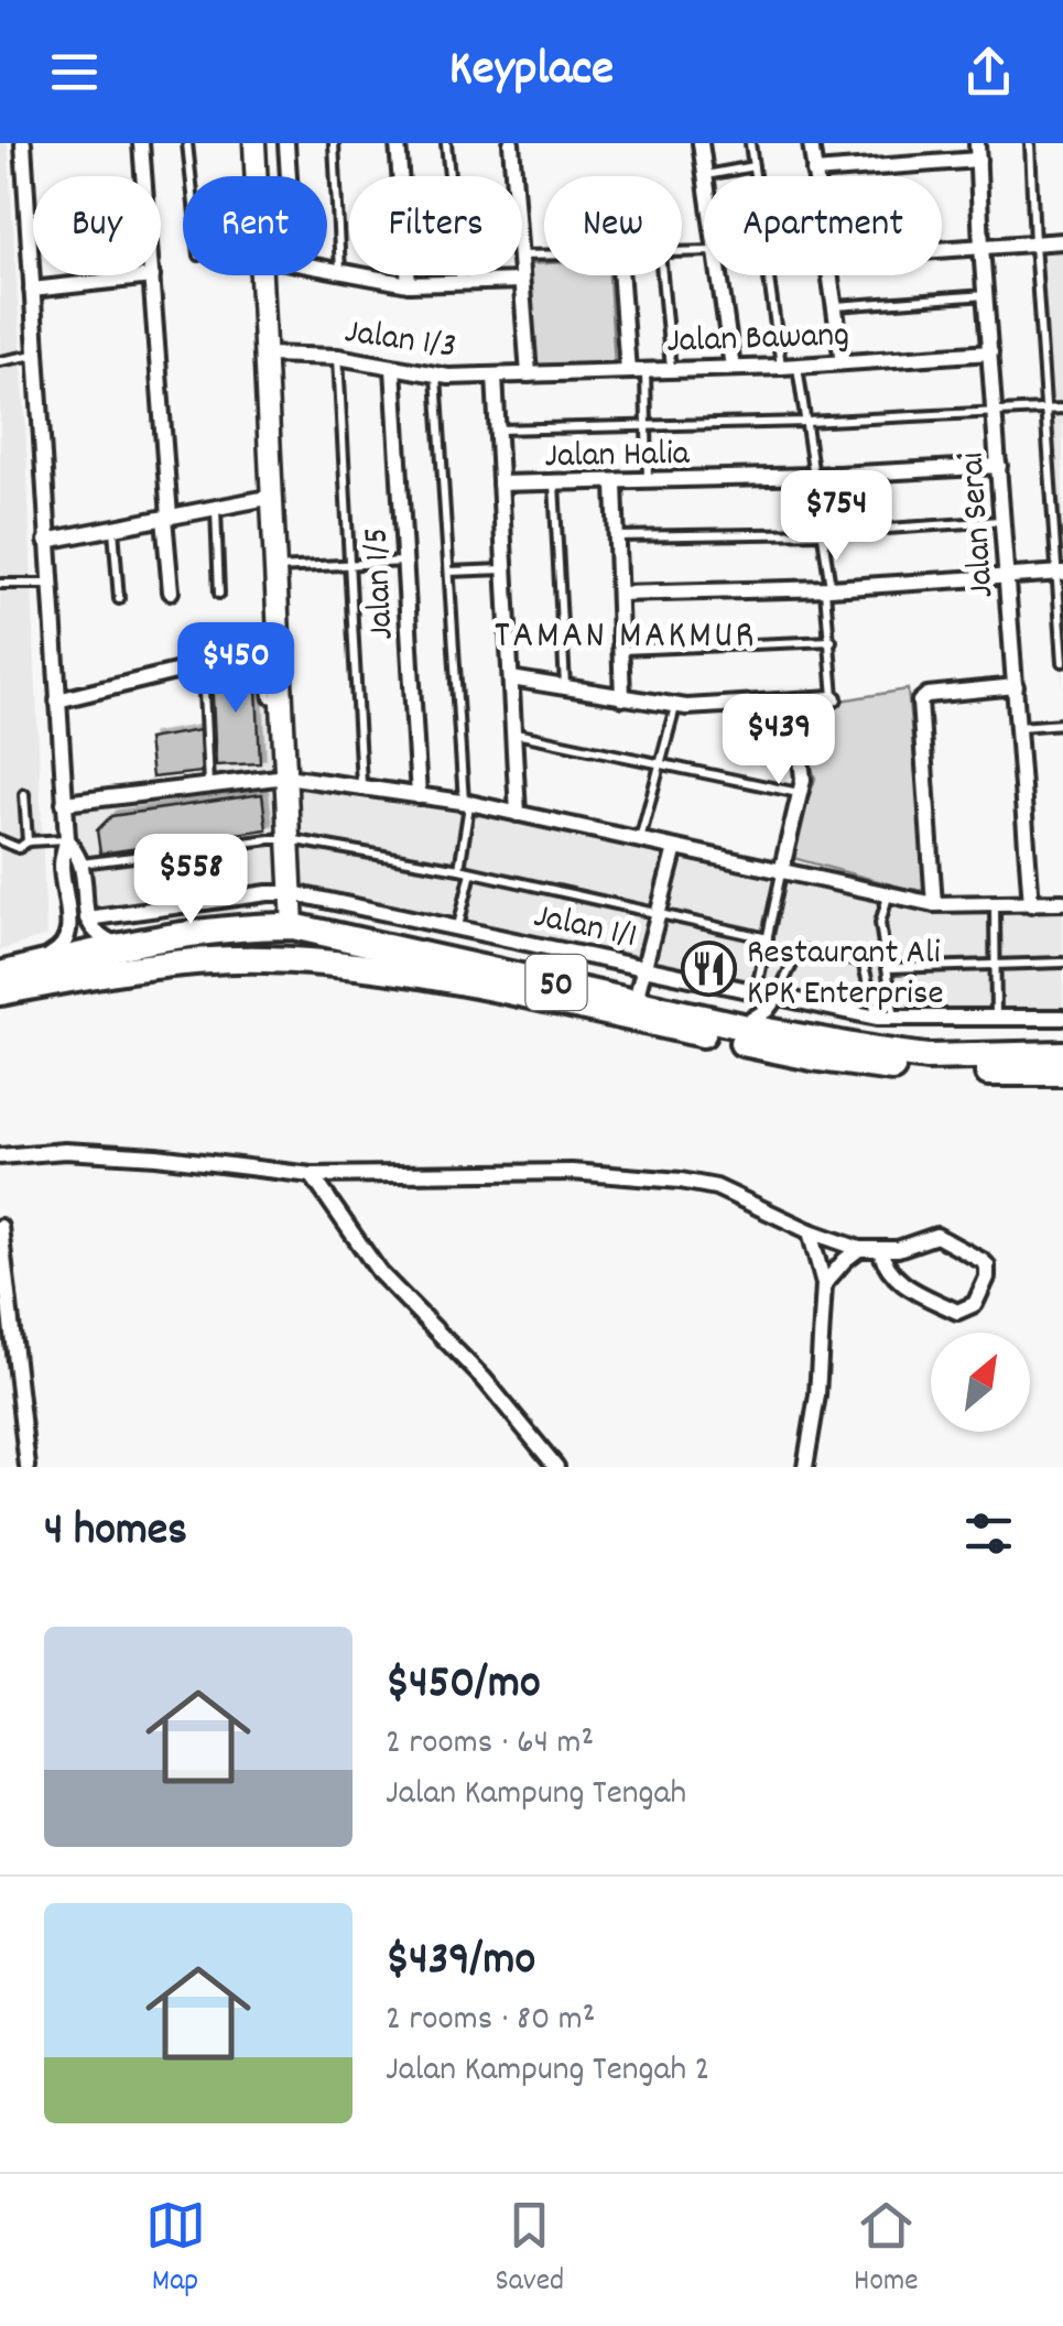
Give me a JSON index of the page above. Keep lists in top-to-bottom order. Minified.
{"streets":{"highway":["50"],"street":["Jalan Bawang","Jalan 1/3","Jalan Halia","Jalan Serai","Jalan 1/5","Jalan 1/1"]},"crossings":[["Jalan Bawang","Jalan 1/3"],["Jalan Bawang","Jalan Serai"],["Jalan 1/3","Jalan 1/5"],["Jalan Halia","Jalan Serai"]],"districts":["TAMAN MAKMUR"],"places":{"restaurant":["Restaurant Ali KPK Enterprise"]},"north":"top right","page":{"header":"Keyplace","chip":["Buy","Rent","Filters","New","Apartment"],"price":["$754","$450","$439","$558"],"heading":"4 homes","list":[{"name":"$450/mo","note":"2 rooms · 64 m² · Jalan Kampung Tengah"},{"name":"$439/mo","note":"2 rooms · 80 m² · Jalan Kampung Tengah 2"}],"tabs":["Map","Saved","Home"]}}
